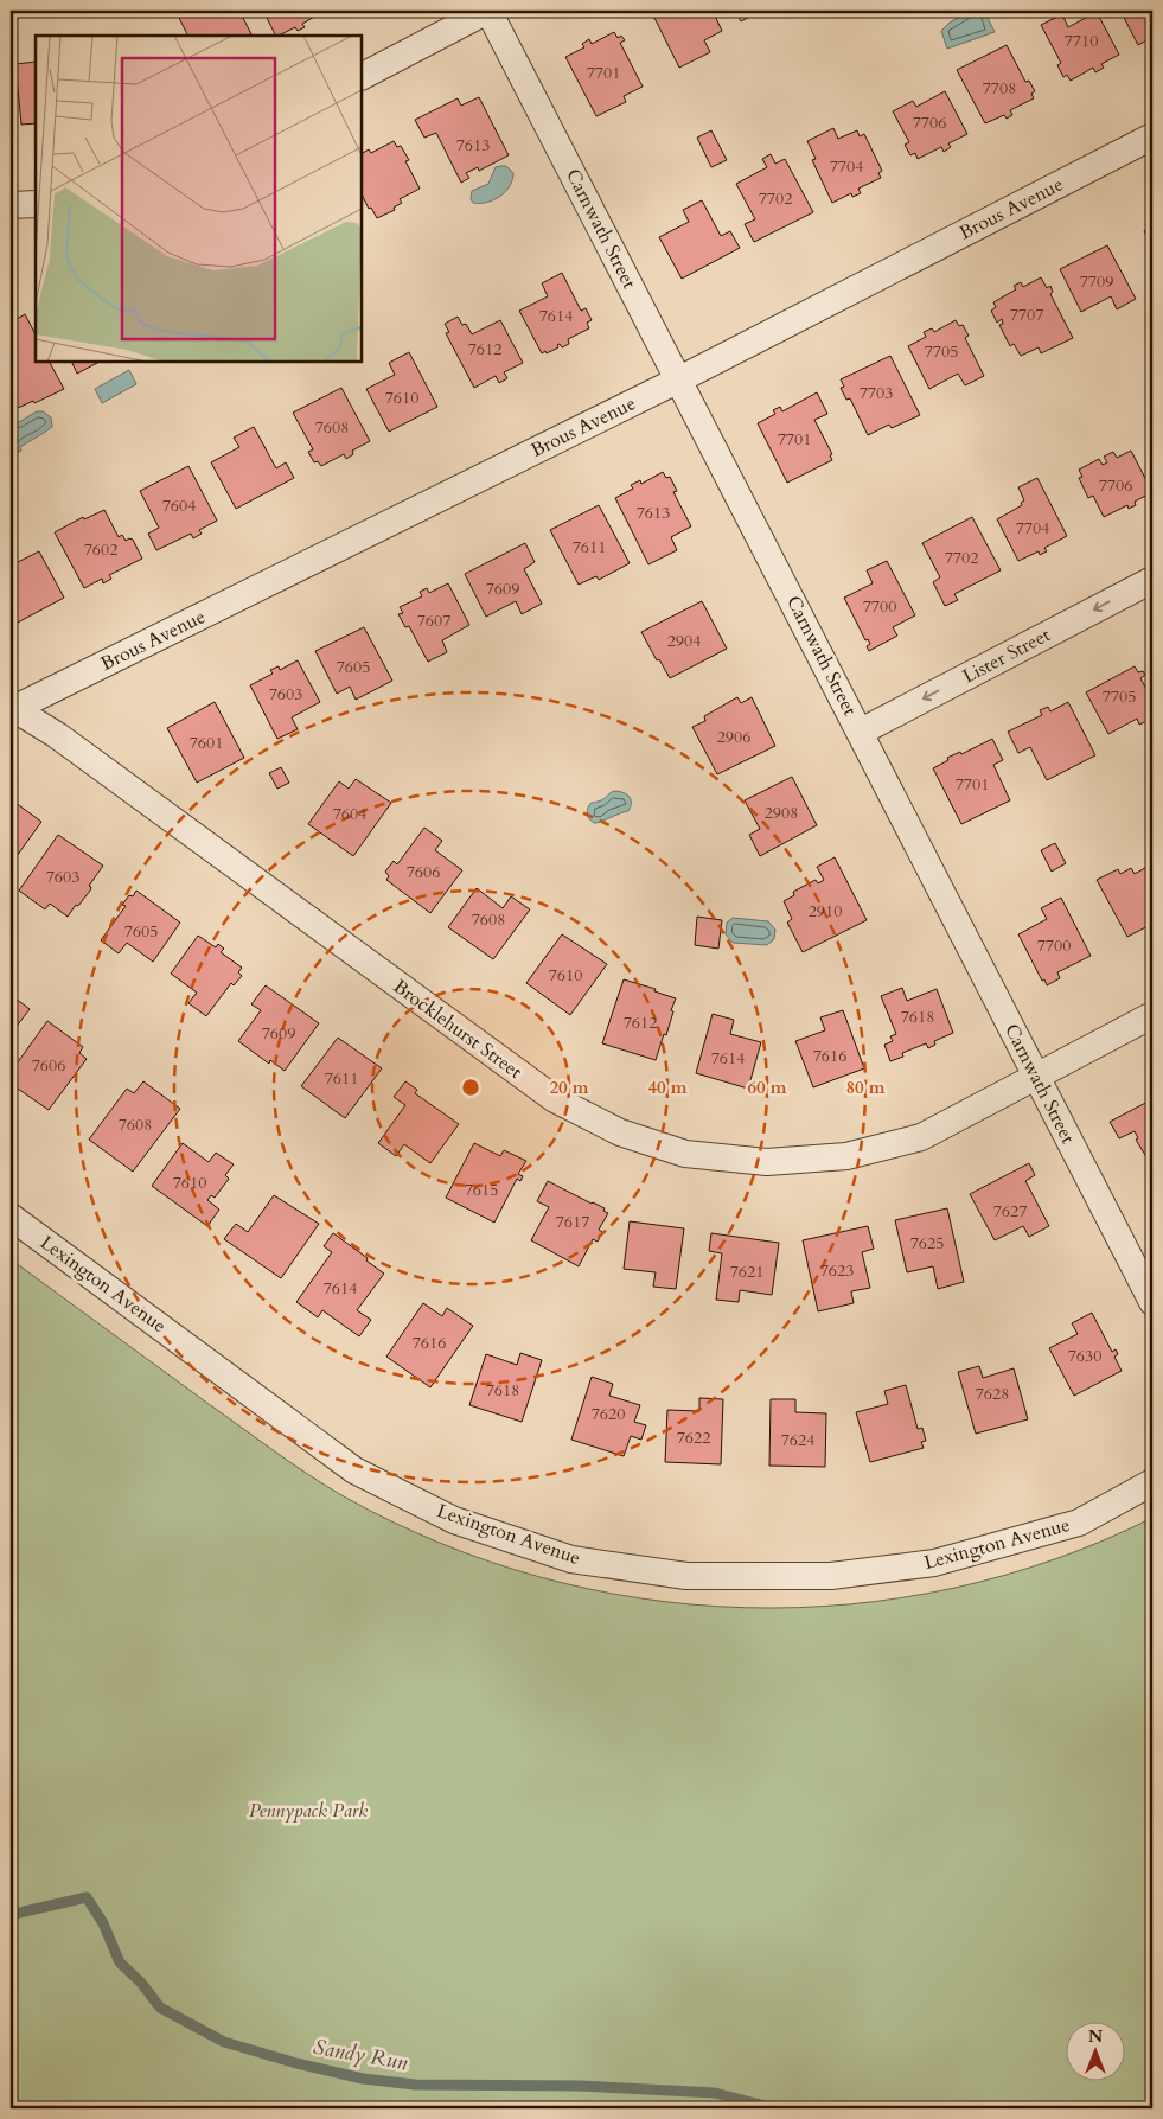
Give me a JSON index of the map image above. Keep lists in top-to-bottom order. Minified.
{"streets":{"street":["Brous Avenue","Carnwath Street","Lister Street","Brocklehurst Street","Lexington Avenue"]},"crossings":[["Brous Avenue","Carnwath Street"],["Brous Avenue","Brocklehurst Street"],["Carnwath Street","Lister Street"],["Carnwath Street","Brocklehurst Street"]],"one_way":["Lister Street"],"water":["Sandy Run"],"parks":["Pennypack Park"],"house_numbers":["7710","7701","7708","7706","7613","7704","7702","7709","7707","7614","7612","7705","7703","7610","7608","7701","7706","7604","7613","7704","7611","7602","7702","7609","7700","7607","2904","7605","7603","7705","2906","7601","7701","2908","7604","7606","7603","2910","7608","7605","7700","7610","7618","7612","7609","7616","7614","7606","7611","7608","7610","7615","7627","7617","7625","7623","7621","7614","7616","7630","7618","7628","7620","7622","7624"],"north":"top","rings":["20 m","40 m","60 m","80 m"]}
